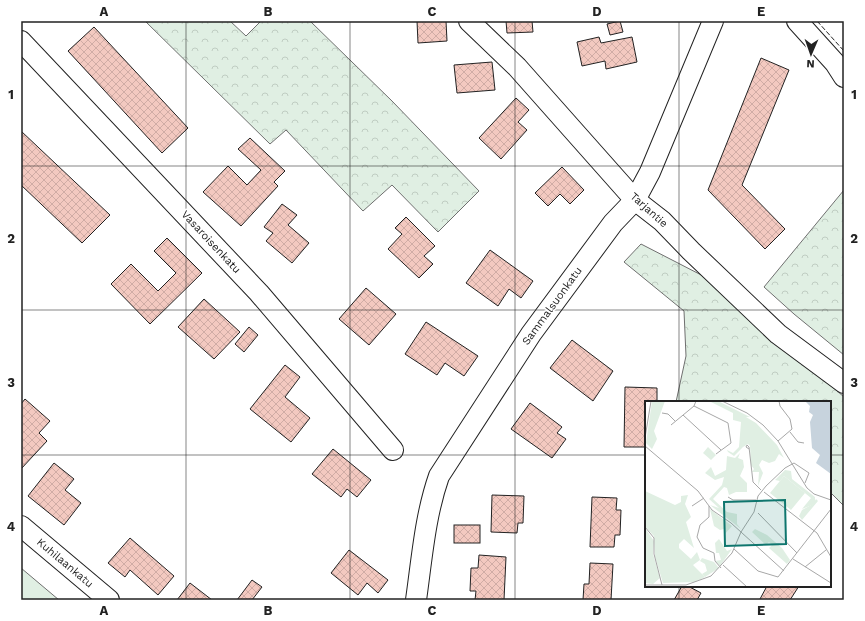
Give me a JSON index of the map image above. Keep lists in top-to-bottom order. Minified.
{"streets":{"street":["Tarjantie","Vasaroisenkatu","Sammalsuonkatu","Kuhilaankatu"]},"crossings":[["Tarjantie","Sammalsuonkatu"]],"north":"bottom","grid":{"columns":["A","B","C","D","E"],"rows":["1","2","3","4"]}}
